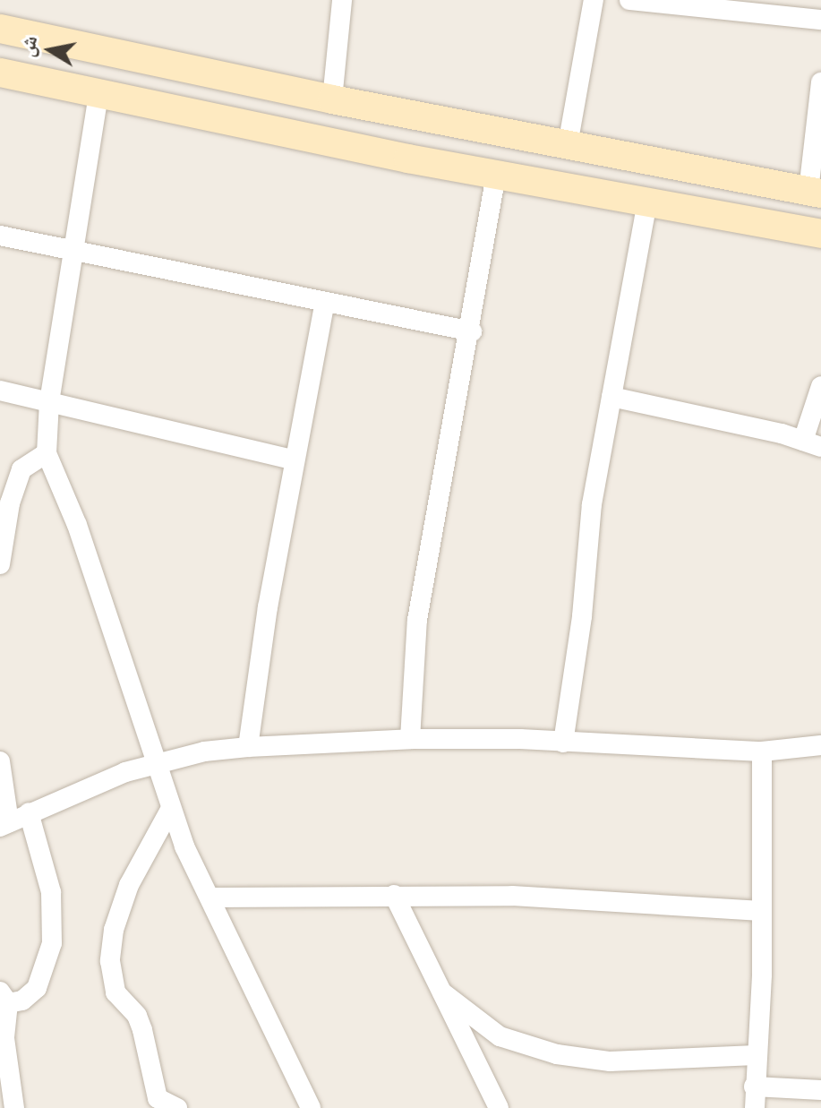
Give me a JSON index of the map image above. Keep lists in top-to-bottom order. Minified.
{"north":"left"}
